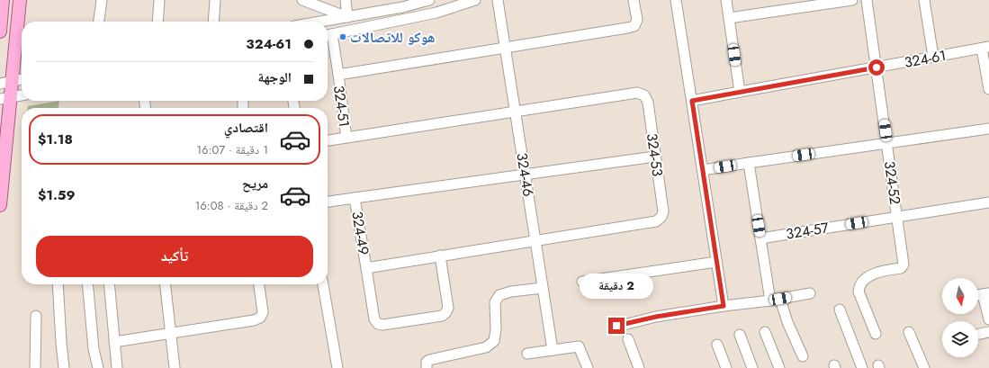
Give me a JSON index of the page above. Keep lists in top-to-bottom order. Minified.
{"streets":{"street":["324-61","324-51","324-53","324-46","324-52","324-57","324-49"]},"crossings":[["324-61","324-52"],["324-51","324-53"],["324-51","324-46"],["324-53","324-46"],["324-53","324-49"],["324-46","324-49"],["324-52","324-57"]],"places":["هوكو للاتصالات"],"north":"bottom","page":{"banner":["324-61","الوجهة"],"list":[{"name":"اقتصادي","note":"1 دقيقة · 16:07","value":"$1.18"},{"name":"مريح","note":"2 دقيقة · 16:08","value":"$1.59"}],"buttons":"تأكيد","bubble":"2 دقيقة"}}
